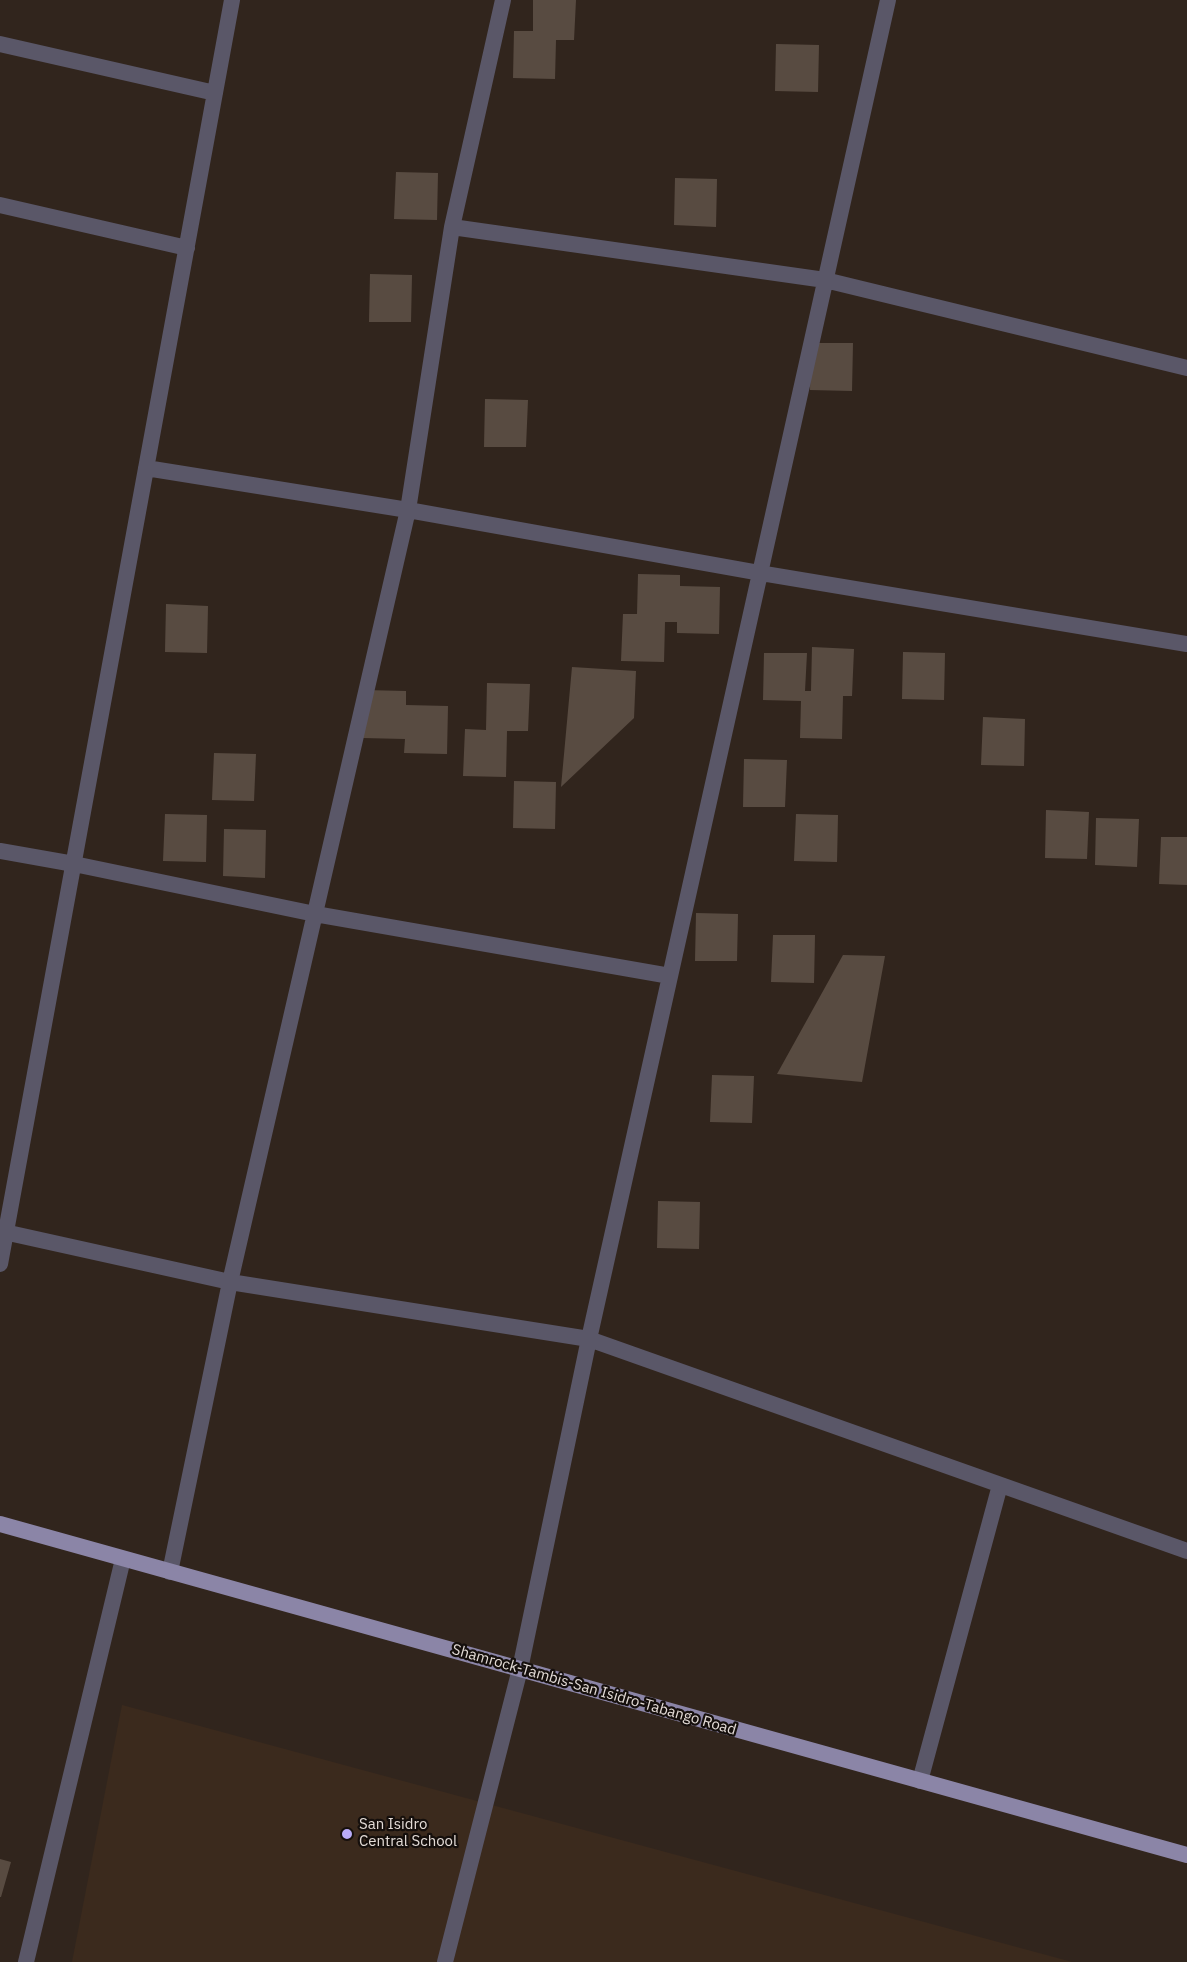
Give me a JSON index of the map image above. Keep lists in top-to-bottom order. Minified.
{"streets":{"main road":["Shamrock-Tambis-San Isidro-Tabango Road"]},"places":["San Isidro Central School"]}
